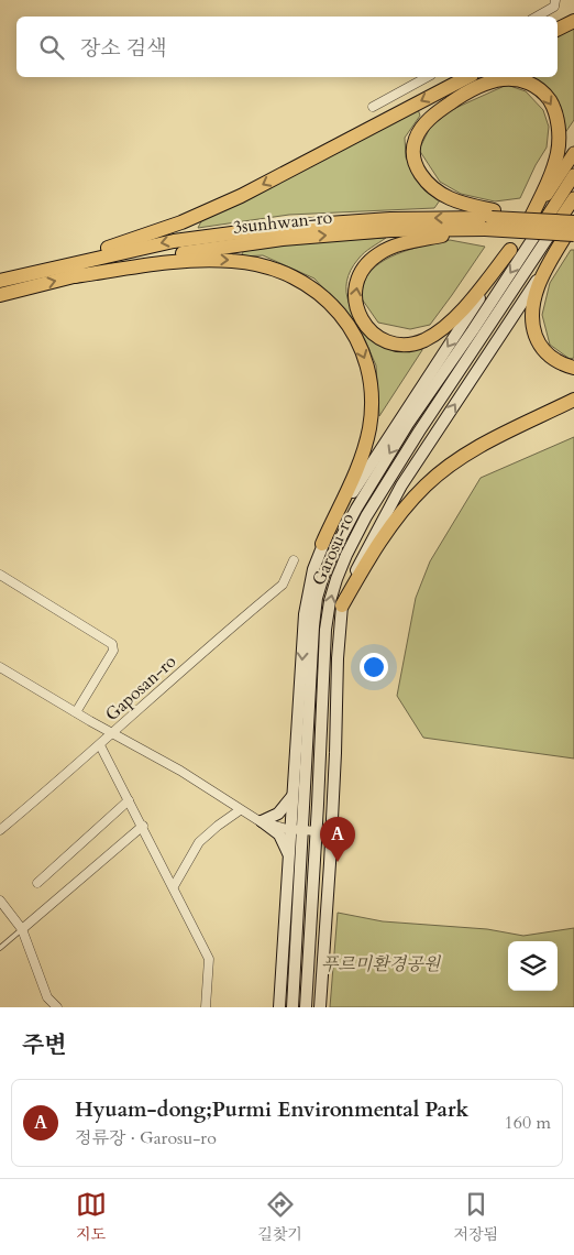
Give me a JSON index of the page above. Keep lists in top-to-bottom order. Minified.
{"streets":{"highway":["3sunhwan-ro"],"main road":["Garosu-ro"],"street":["Gaposan-ro"]},"crossings":[["3sunhwan-ro","Garosu-ro"]],"parks":["푸르미환경공원"],"page":{"search":"장소 검색","pins":"A","heading":"주변","list":[{"mark":"A","name":"Hyuam-dong;Purmi Environmental Park","note":"정류장 · Garosu-ro","value":"160 m"}],"nav":["지도","길찾기","저장됨"]}}
